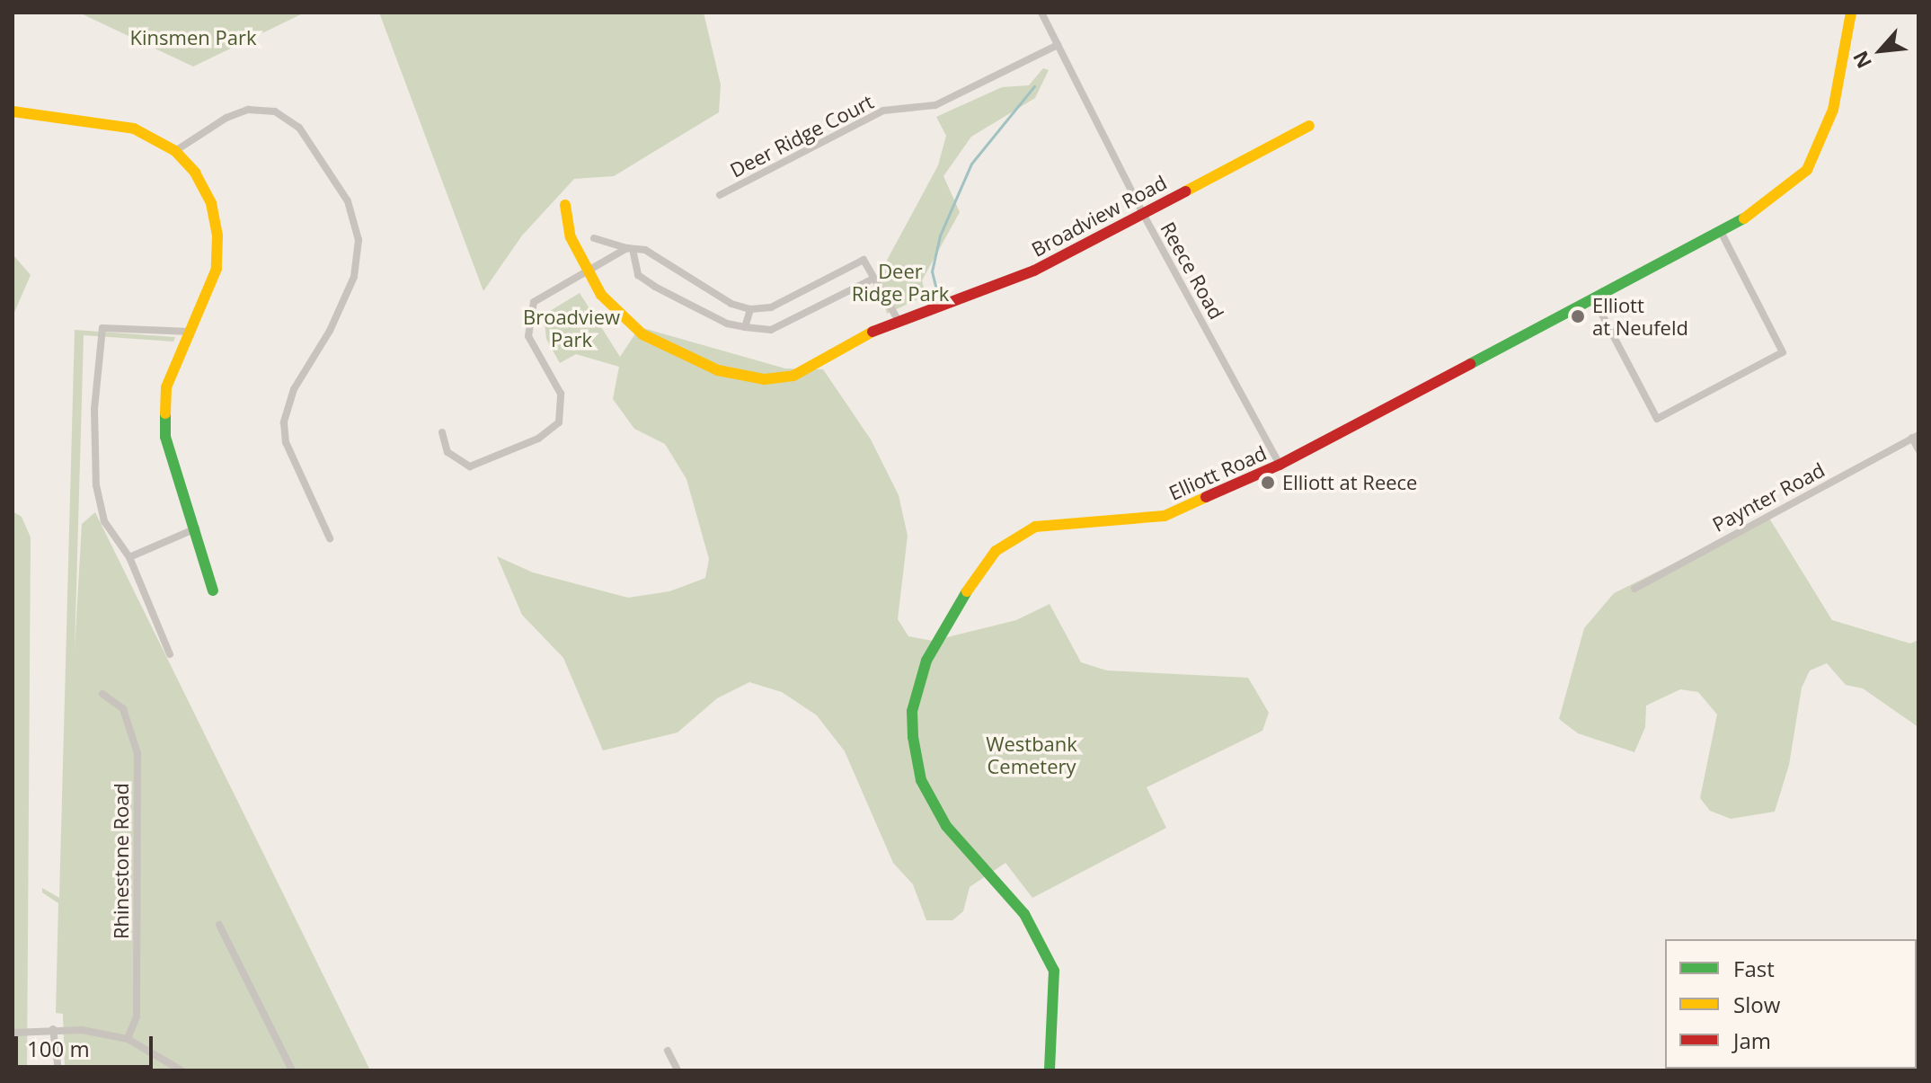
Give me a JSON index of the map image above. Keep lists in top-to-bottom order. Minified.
{"streets":{"street":["Deer Ridge Court","Broadview Road","Reece Road","Elliott Road","Paynter Road","Rhinestone Road"]},"crossings":[["Deer Ridge Court","Reece Road"],["Broadview Road","Reece Road"],["Reece Road","Elliott Road"]],"parks":["Kinsmen Park","Deer Ridge Park","Broadview Park","Westbank Cemetery"],"places":["Elliott at Neufeld","Elliott at Reece"],"legend":["Fast","Slow","Jam"],"scale_bar":"100 m","north":"bottom left"}
